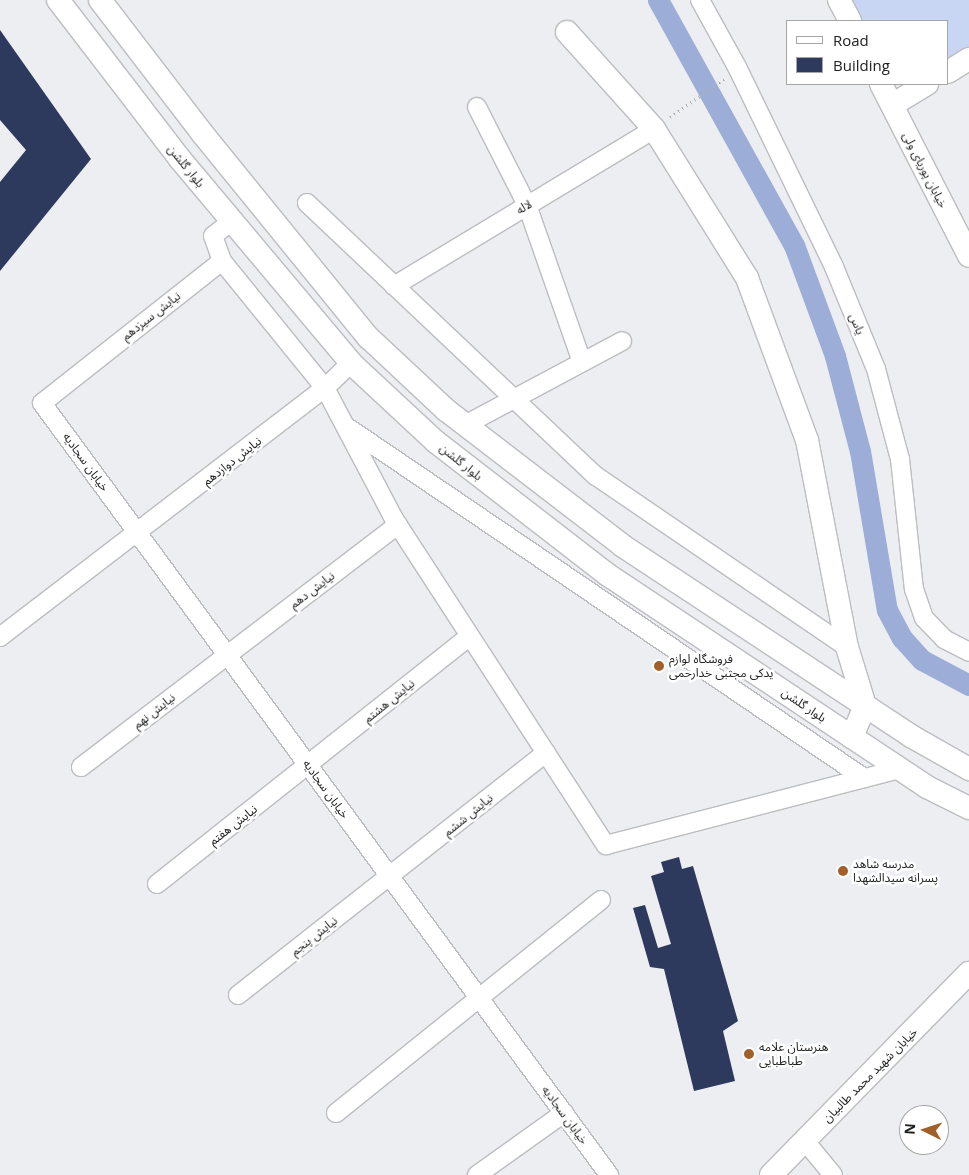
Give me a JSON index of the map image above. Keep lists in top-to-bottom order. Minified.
{"streets":{"street":["بلوار گلشن","خیابان پوریای ولی","لاله","نیایش سیزدهم","یاس","نیایش دوازدهم","خیابان سجادیه","نیایش دهم","نیایش هشتم","نیایش نهم","نیایش ششم","نیایش هفتم","نیایش پنجم","خیابان شهید محمد طالبیان"]},"crossings":[["بلوار گلشن","نیایش دوازدهم"],["نیایش سیزدهم","خیابان سجادیه"],["نیایش دوازدهم","خیابان سجادیه"],["خیابان سجادیه","نیایش دهم"],["خیابان سجادیه","نیایش هشتم"],["خیابان سجادیه","نیایش نهم"],["خیابان سجادیه","نیایش ششم"],["خیابان سجادیه","نیایش هفتم"],["خیابان سجادیه","نیایش پنجم"],["نیایش دهم","نیایش نهم"],["نیایش هشتم","نیایش هفتم"],["نیایش ششم","نیایش پنجم"]],"places":["فروشگاه لوازم یدکی مجتبی خدارحمی","مدرسه شاهد پسرانه سیدالشهدا","هنرستان علامه طباطبایی"],"legend":["Road","Building"],"north":"left"}
